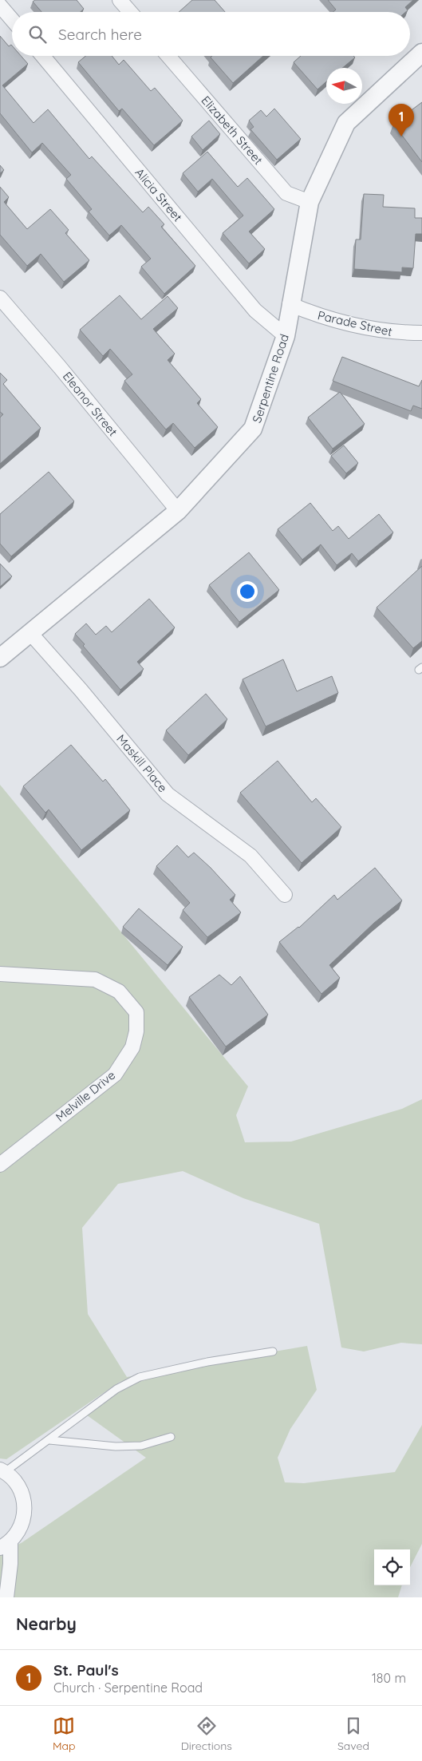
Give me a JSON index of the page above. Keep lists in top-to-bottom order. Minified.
{"streets":{"street":["Elizabeth Street","Alicia Street","Parade Street","Serpentine Road","Eleanor Street","Maskill Place","Melville Drive"]},"crossings":[["Elizabeth Street","Serpentine Road"],["Alicia Street","Serpentine Road"],["Parade Street","Serpentine Road"],["Serpentine Road","Eleanor Street"],["Serpentine Road","Maskill Place"]],"north":"left","page":{"search":"Search here","pins":"1","heading":"Nearby","list":[{"mark":"1","name":"St. Paul's","note":"Church · Serpentine Road","value":"180 m"}],"nav":["Map","Directions","Saved"]}}
